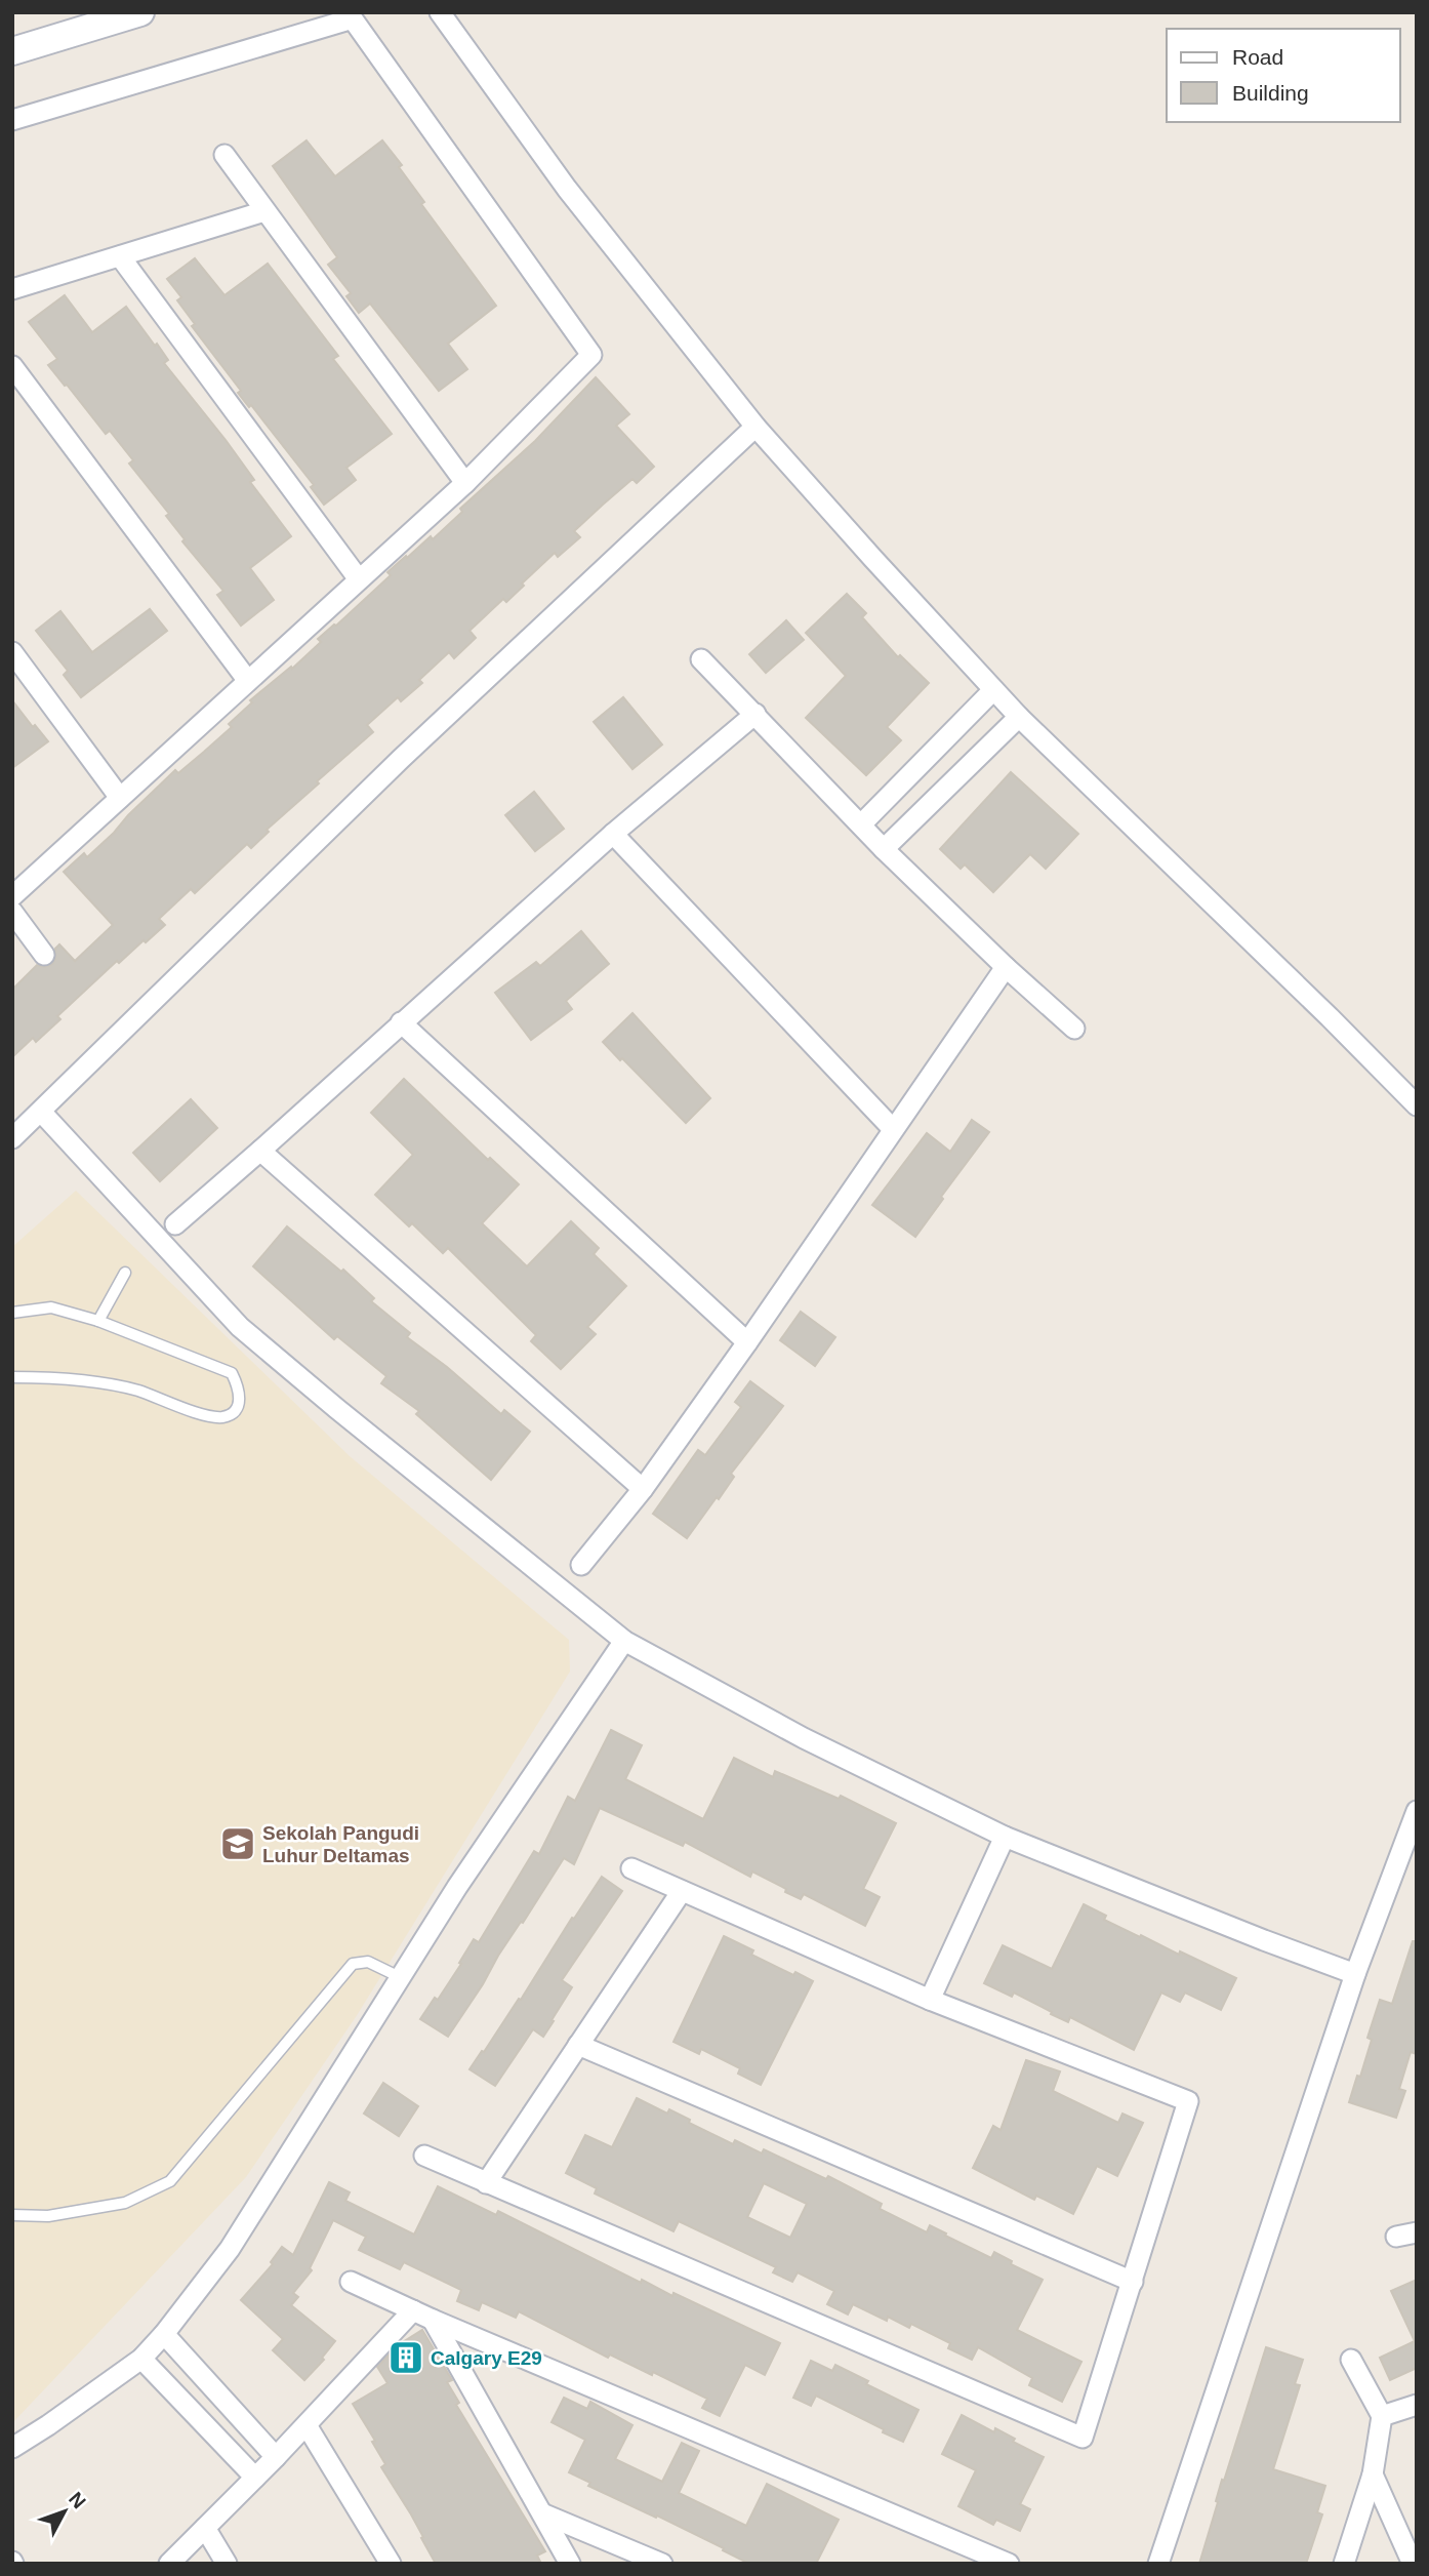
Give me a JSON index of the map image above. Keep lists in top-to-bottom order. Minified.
{"places":{"school or university":["Sekolah Pangudi Luhur Deltamas"],"building":["Calgary E29"]},"legend":["Road","Building"],"north":"top right"}
